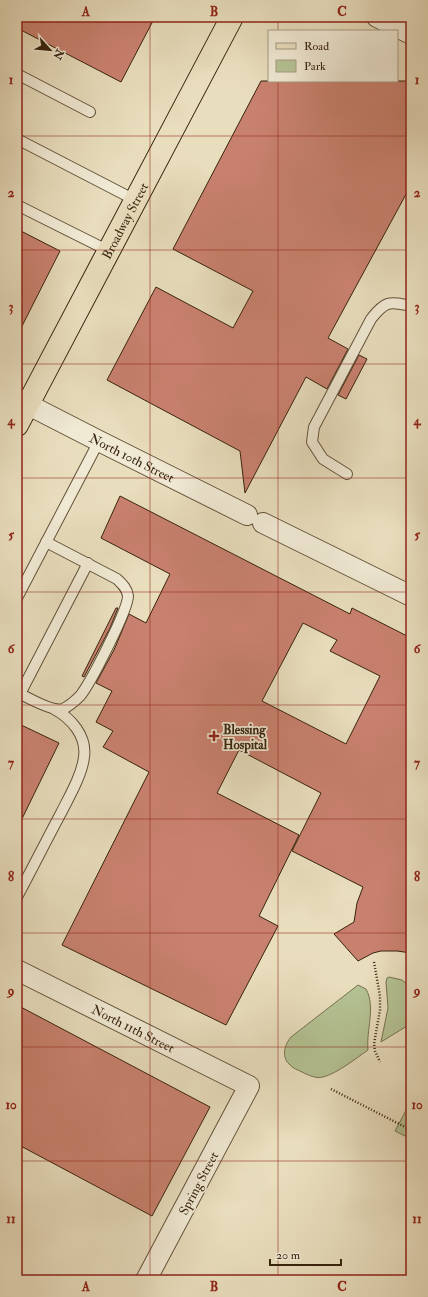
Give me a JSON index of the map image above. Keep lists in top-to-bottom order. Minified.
{"streets":{"main road":["Broadway Street"],"street":["North 10th Street","North 11th Street","Spring Street"]},"crossings":[["Broadway Street","North 10th Street"],["North 11th Street","Spring Street"]],"places":{"health":["Blessing Hospital"]},"legend":["Road","Park"],"scale_bar":"20 m","north":"bottom right","grid":{"columns":["A","B","C"],"rows":["1","2","3","4","5","6","7","8","9","10","11"]}}
